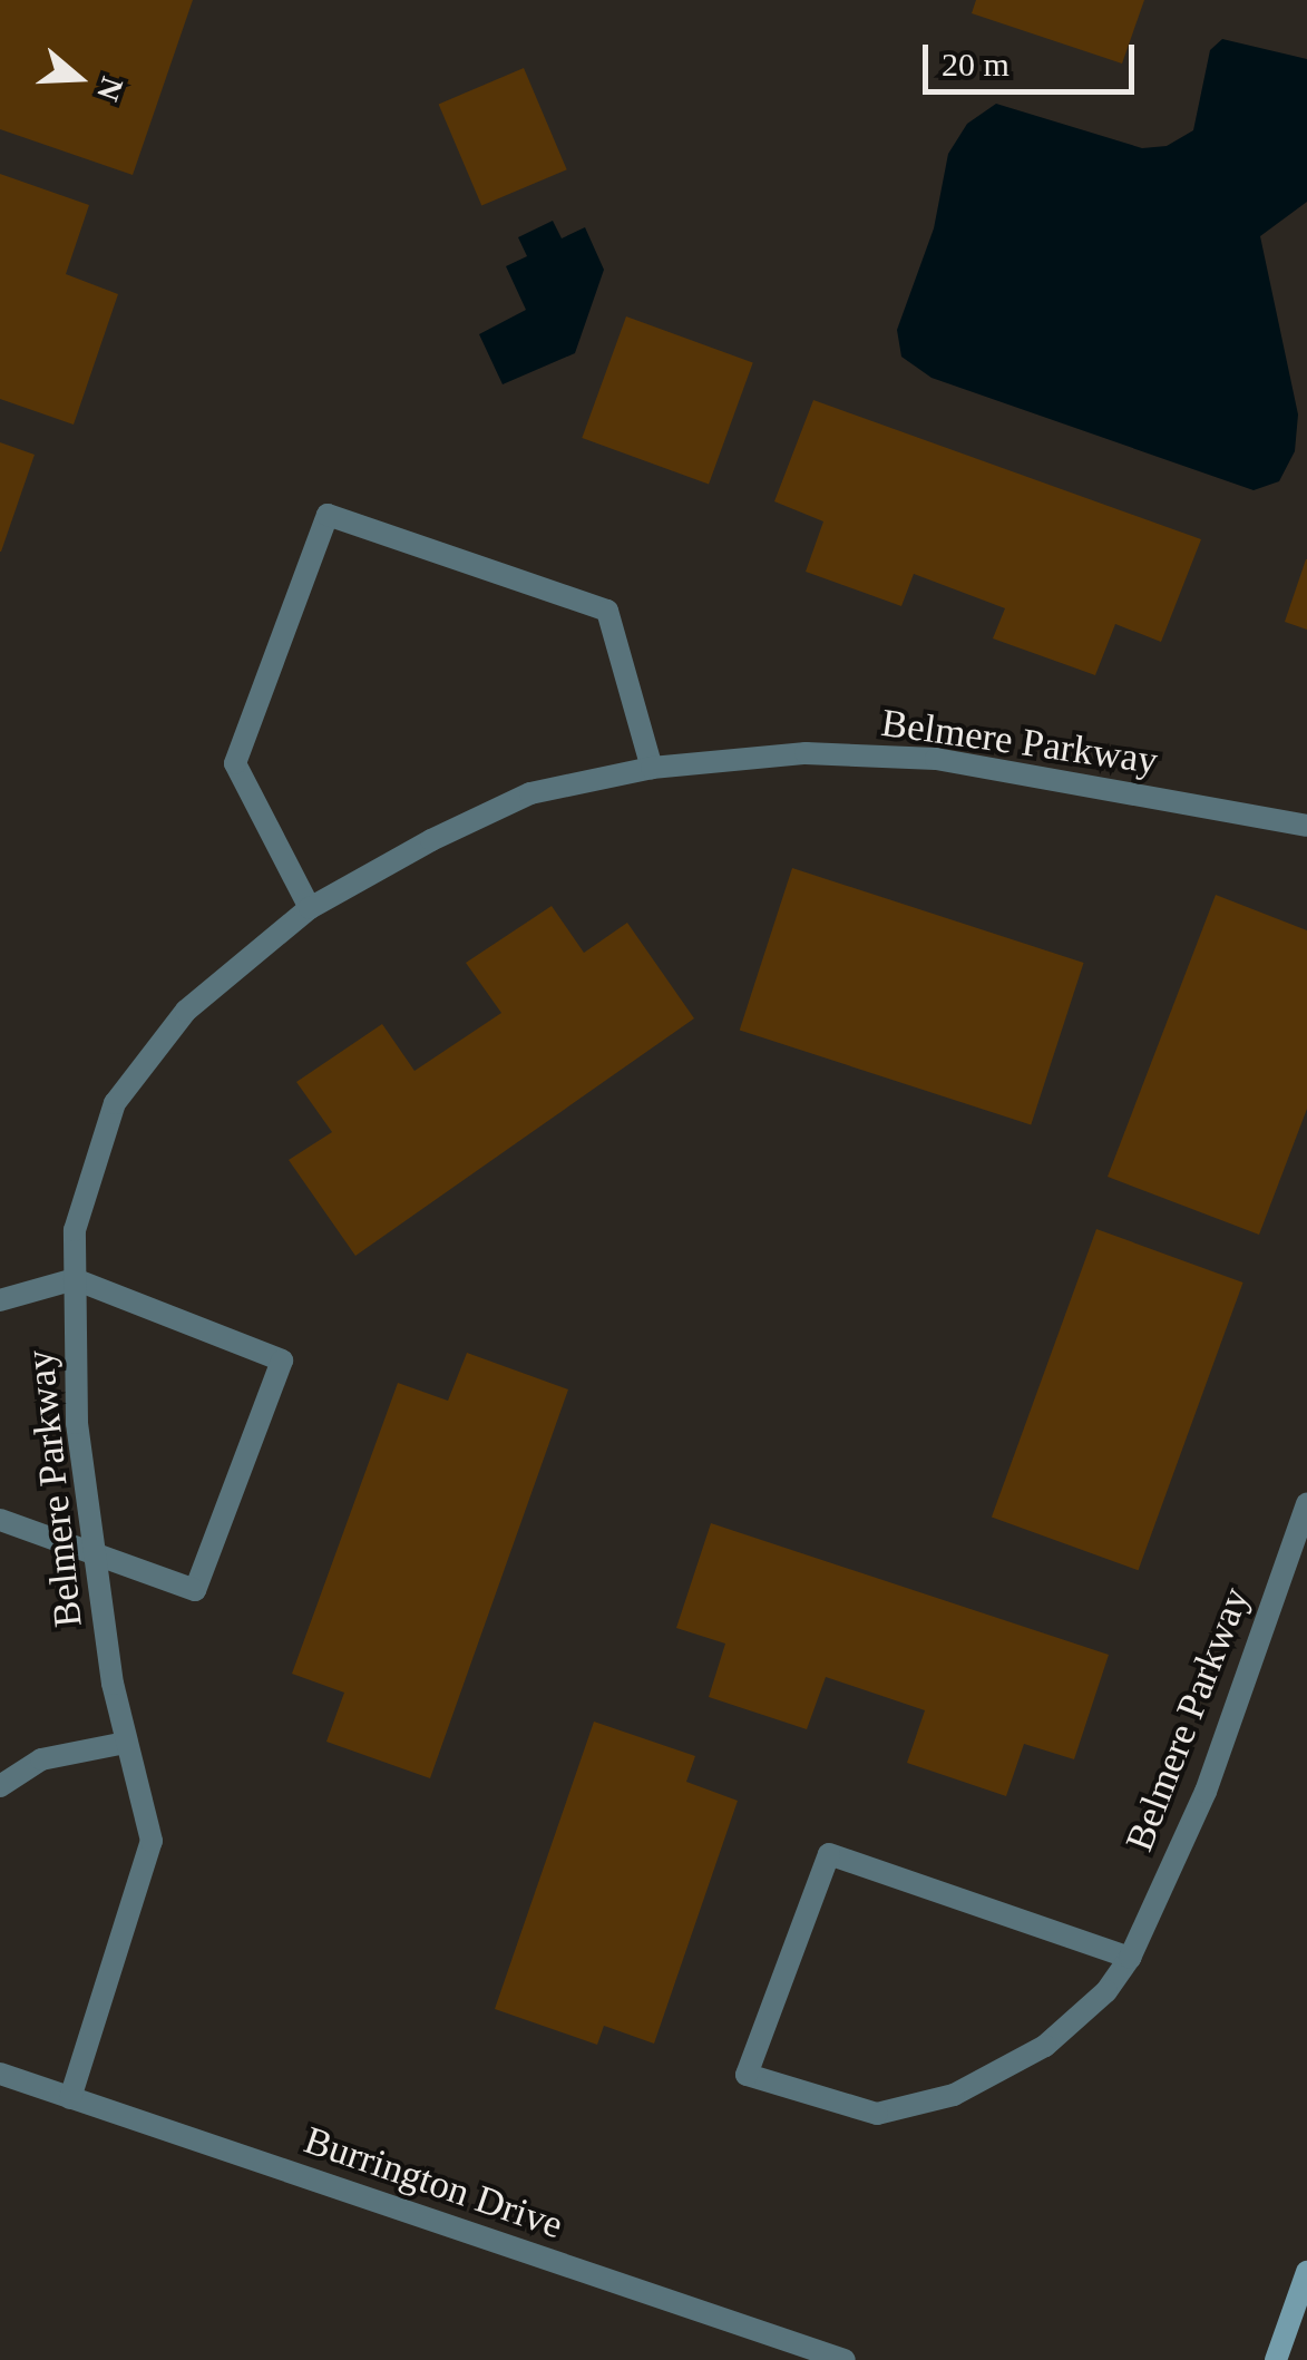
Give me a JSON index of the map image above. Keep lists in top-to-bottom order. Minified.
{"streets":{"street":["Belmere Parkway","Burrington Drive"]},"crossings":[["Belmere Parkway","Burrington Drive"]],"scale_bar":"20 m","north":"right"}
